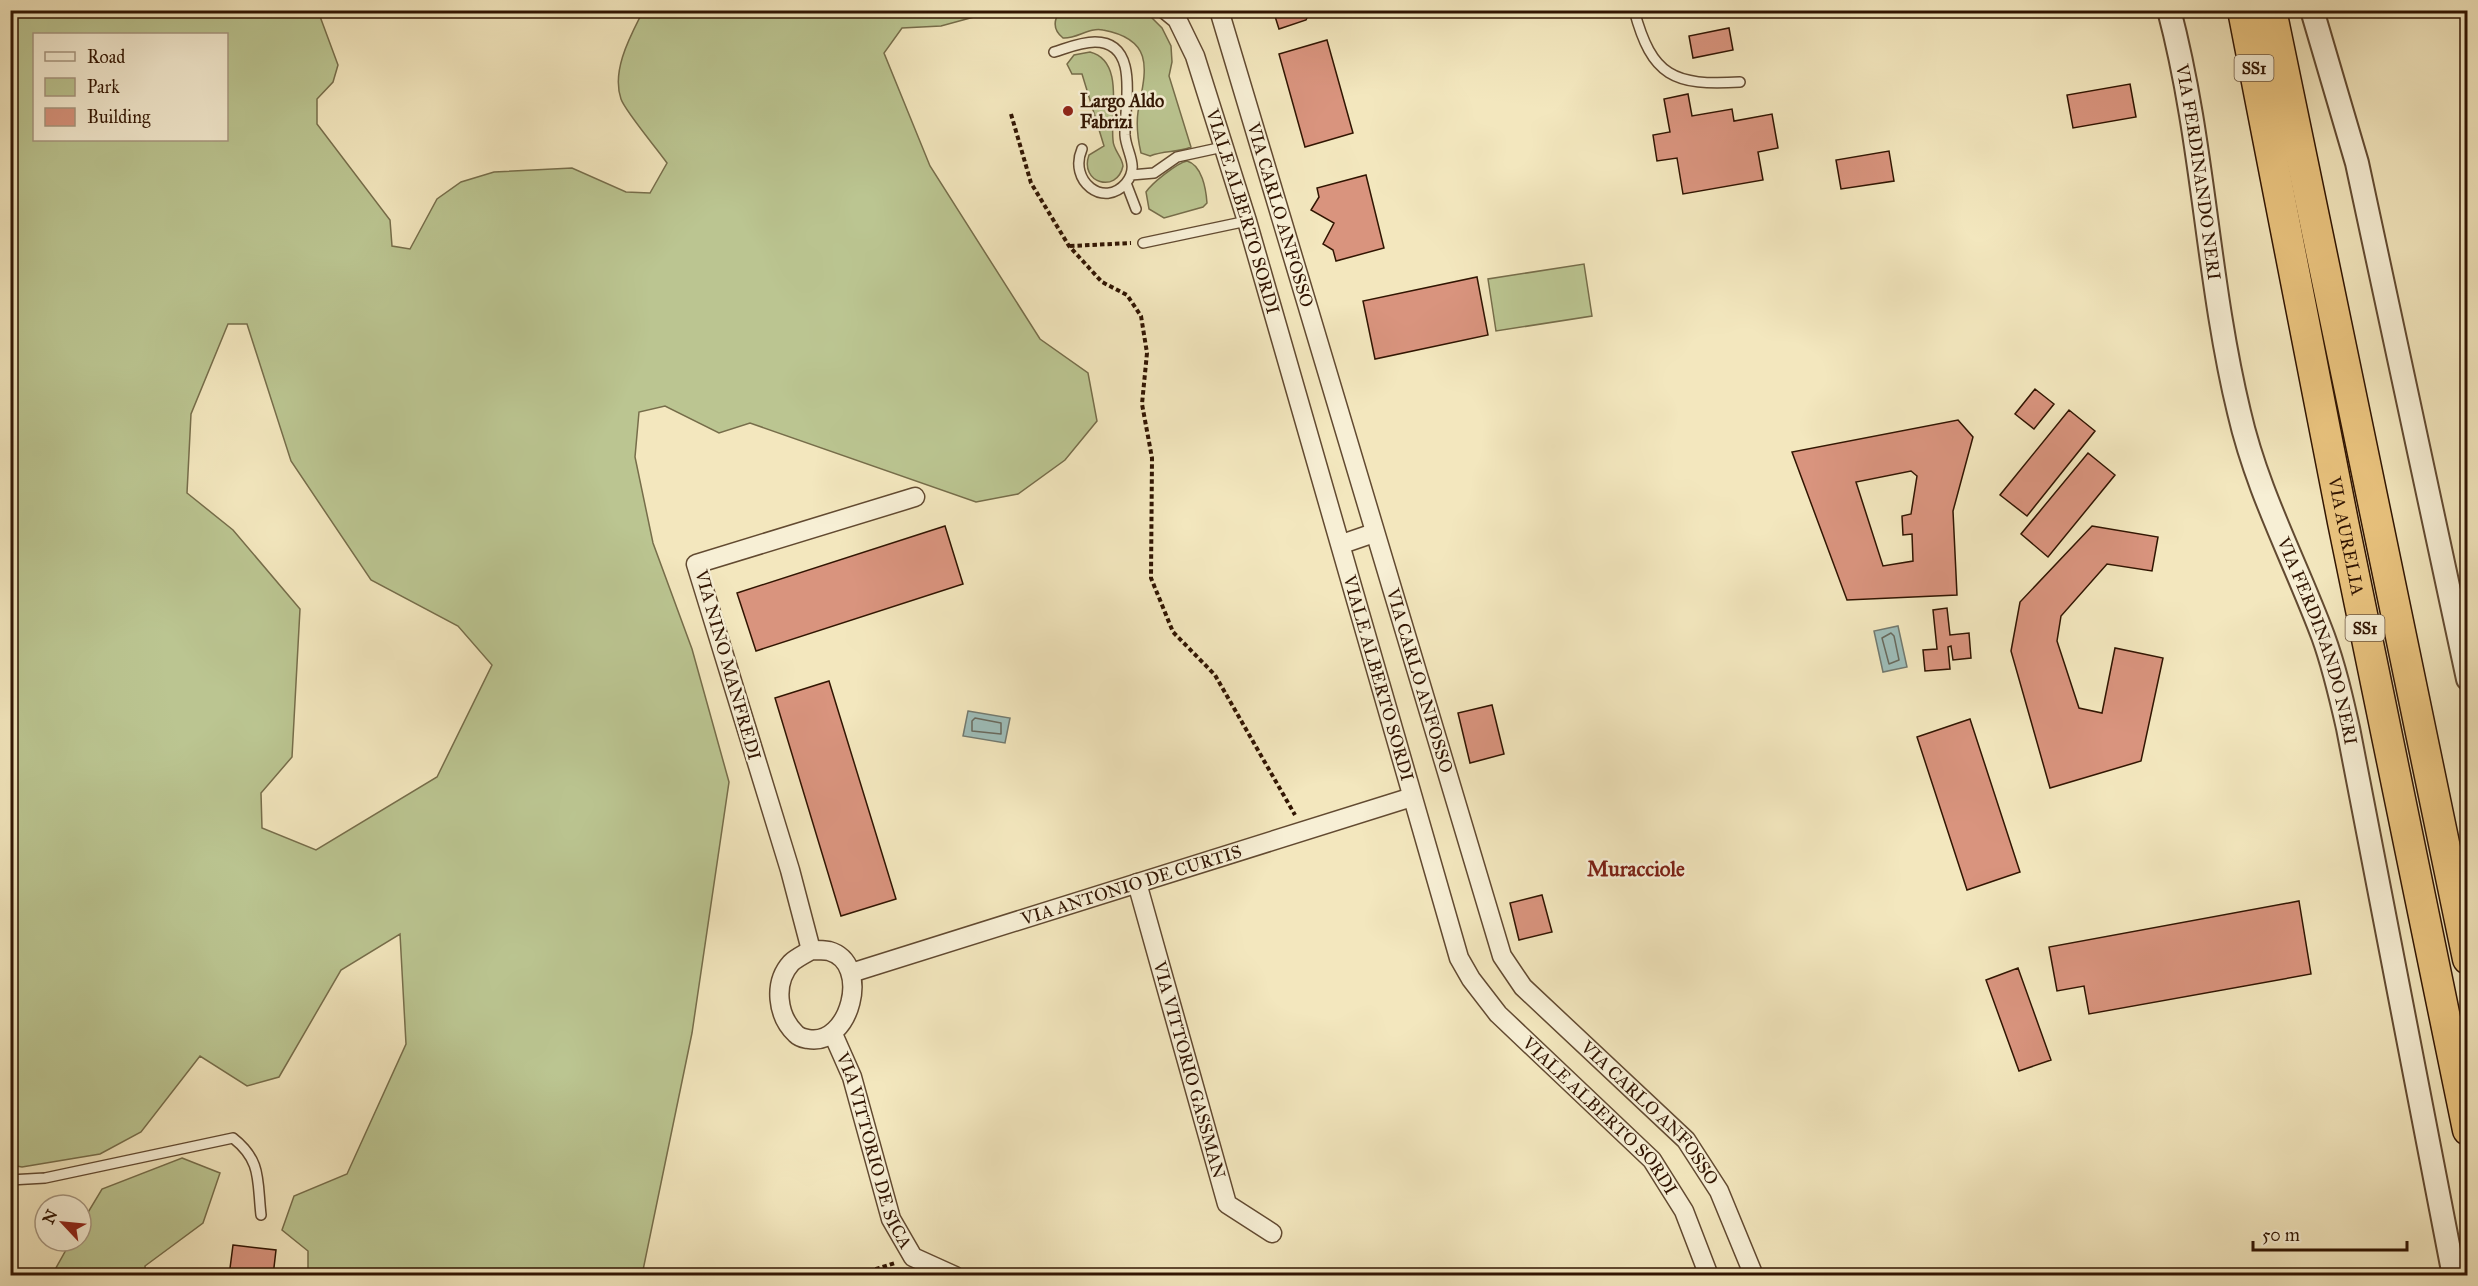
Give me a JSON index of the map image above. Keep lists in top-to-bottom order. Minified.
{"streets":{"highway":["SS1","VIA AURELIA"],"street":["VIA FERDINANDO NERI","VIALE ALBERTO SORDI","VIA CARLO ANFOSSO","VIA NINO MANFREDI","VIA ANTONIO DE CURTIS","VIA VITTORIO GASSMAN","VIA VITTORIO DE SICA"]},"crossings":[["VIALE ALBERTO SORDI","VIA ANTONIO DE CURTIS"],["VIA NINO MANFREDI","VIA ANTONIO DE CURTIS"],["VIA NINO MANFREDI","VIA VITTORIO DE SICA"],["VIA ANTONIO DE CURTIS","VIA VITTORIO GASSMAN"],["VIA ANTONIO DE CURTIS","VIA VITTORIO DE SICA"]],"districts":["Muracciole"],"places":["Largo Aldo Fabrizi"],"legend":["Road","Park","Building"],"scale_bar":"50 m","north":"top left"}
